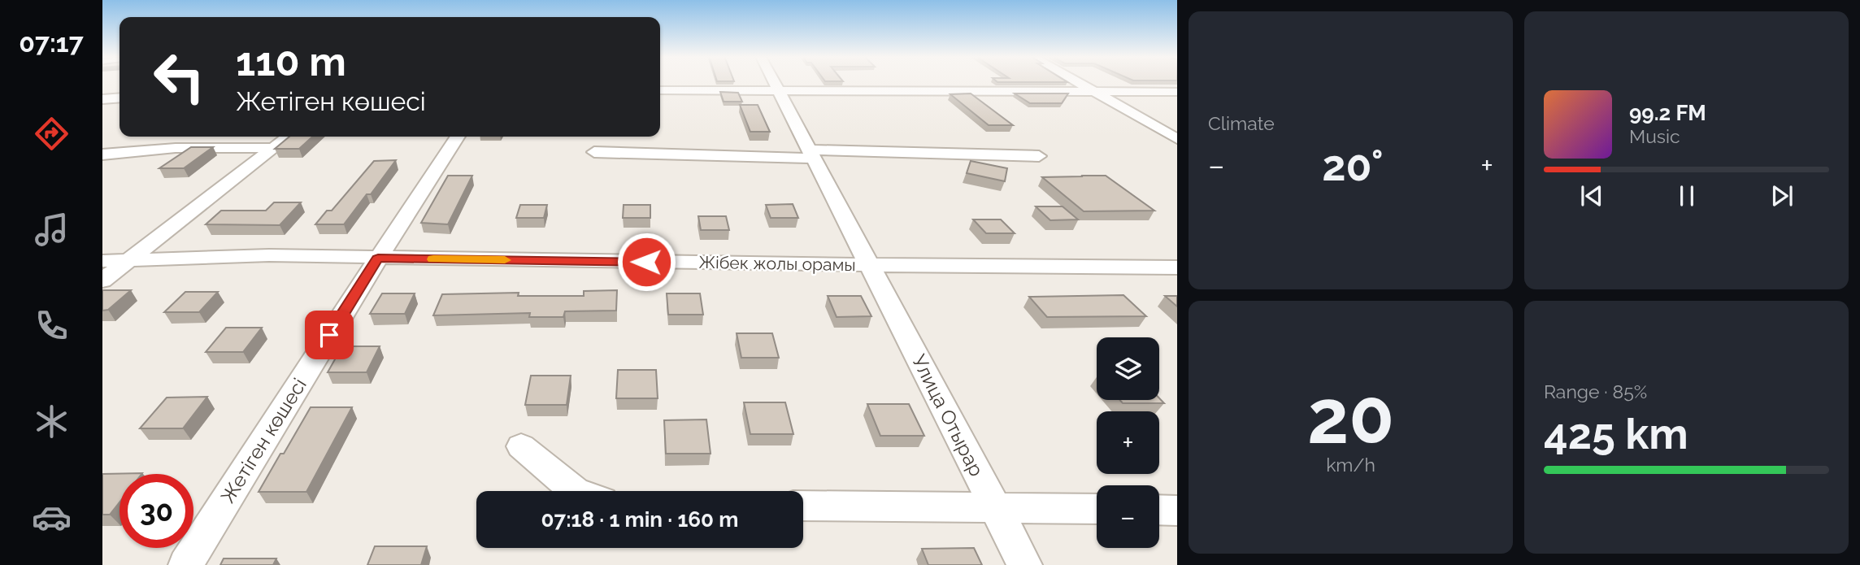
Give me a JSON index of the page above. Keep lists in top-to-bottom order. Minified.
{"streets":{"street":["Жібек жолы орамы","Улица Отырар","Жетіген көшесі"]},"crossings":[["Жібек жолы орамы","Улица Отырар"],["Жібек жолы орамы","Жетіген көшесі"]],"page":{"tabs":"07:17","tile":["Climate",["20","km/h"],["Range · 85%","425 km"]],"turn":["110 m","Жетіген көшесі"],"song":["99.2 FM","Music"],"heat":["−","20°","+"],"map_buttons":["+","−"],"limit":"30","trip":"07:18 · 1 min · 160 m"}}
